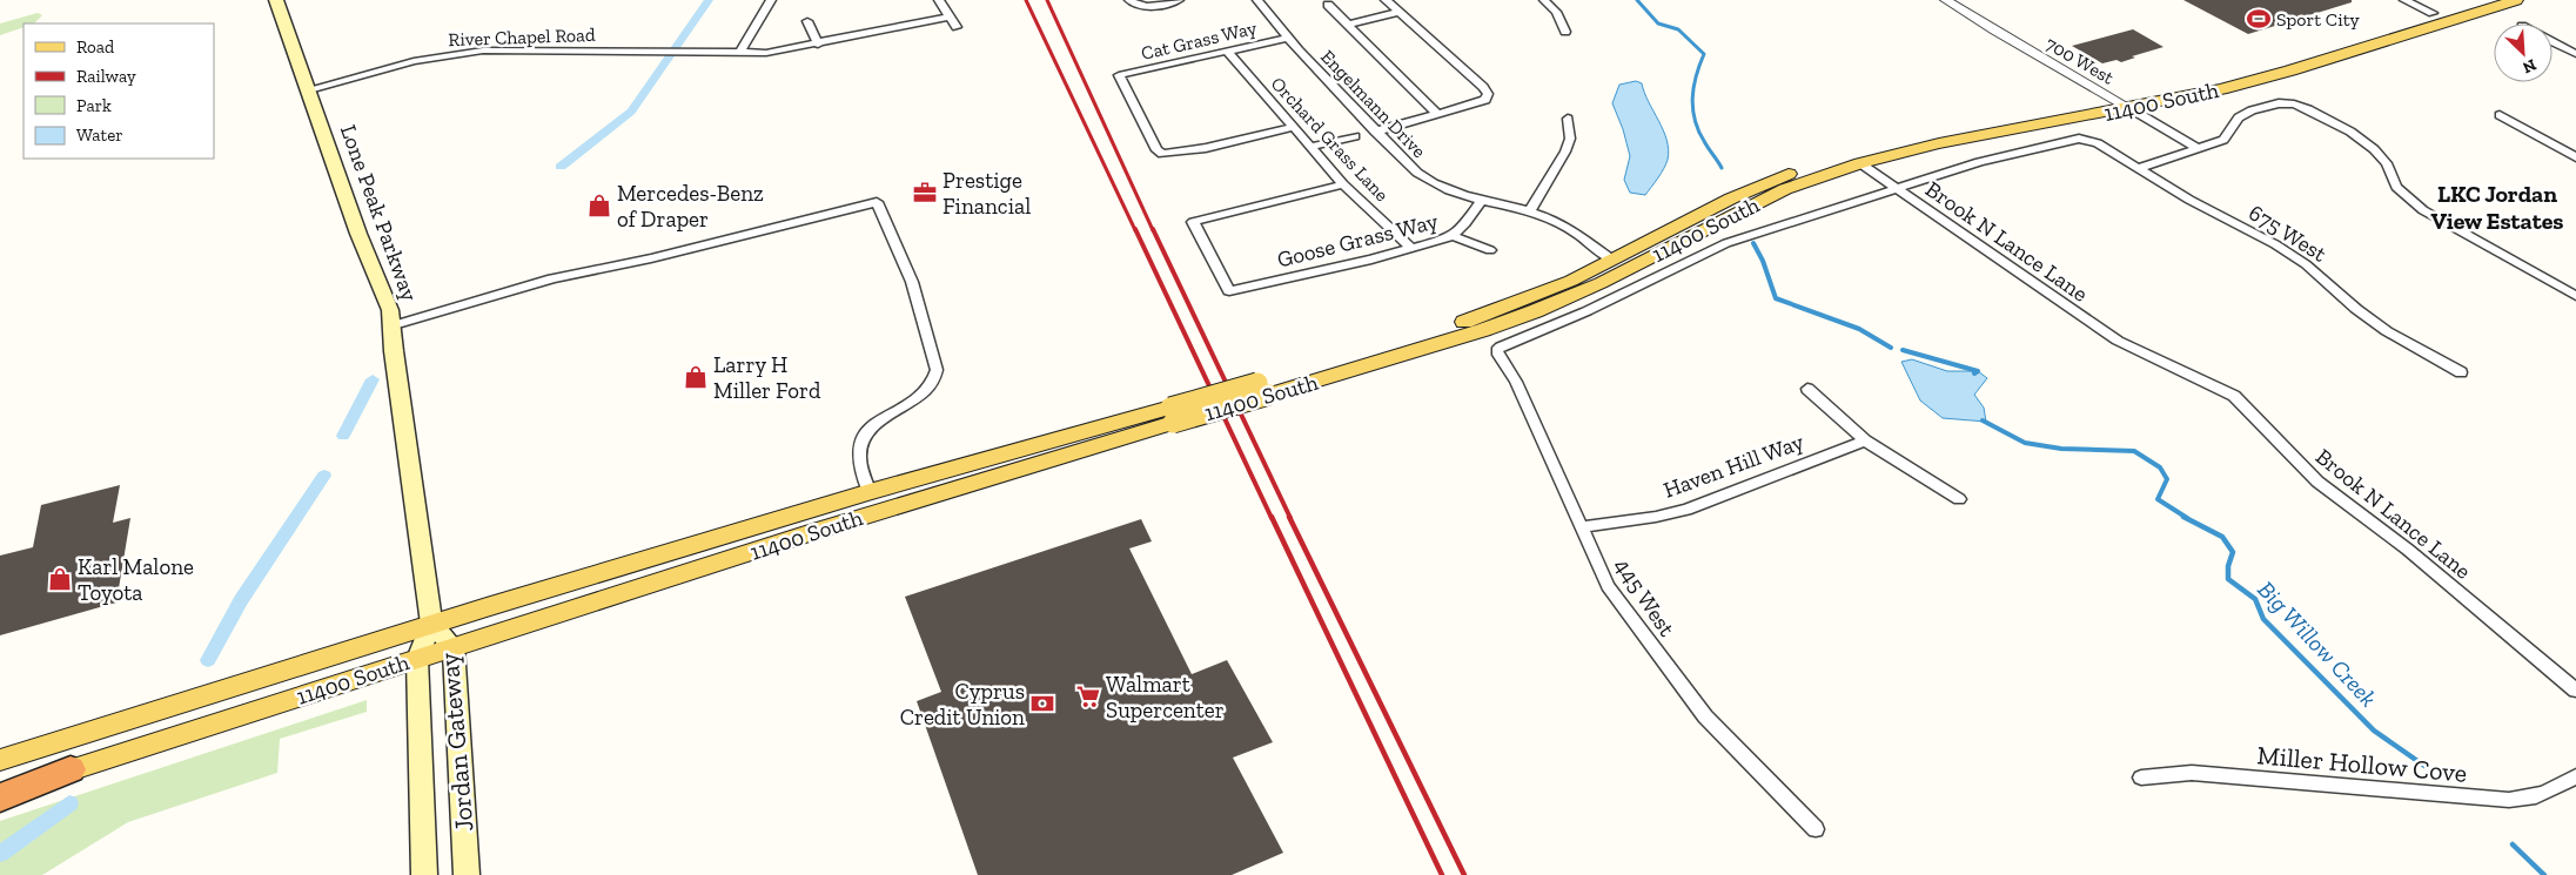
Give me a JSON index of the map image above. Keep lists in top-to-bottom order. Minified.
{"streets":{"main road":["11400 South","Lone Peak Parkway","Jordan Gateway"],"street":["River Chapel Road","Cat Grass Way","700 West","Engelmann Drive","Orchard Grass Lane","675 West","Goose Grass Way","Brook N Lance Lane","Haven Hill Way","445 West","Miller Hollow Cove"]},"crossings":[["River Chapel Road","Lone Peak Parkway"],["Cat Grass Way","Engelmann Drive"],["Cat Grass Way","Orchard Grass Lane"],["700 West","11400 South"],["11400 South","Engelmann Drive"],["11400 South","Lone Peak Parkway"],["11400 South","Brook N Lance Lane"],["11400 South","Jordan Gateway"],["Engelmann Drive","Goose Grass Way"],["Orchard Grass Lane","Goose Grass Way"],["Lone Peak Parkway","Jordan Gateway"],["675 West","Brook N Lance Lane"],["675 West","445 West"],["Brook N Lance Lane","445 West"],["Haven Hill Way","445 West"]],"districts":["LKC Jordan View Estates"],"water":["Big Willow Creek"],"places":{"sports":["Sport City"],"office":["Prestige Financial"],"shop":["Mercedes-Benz of Draper","Larry H Miller Ford","Karl Malone Toyota"],"supermarket":["Walmart Supercenter"],"bank":["Cyprus Credit Union"]},"legend":["Road","Railway","Park","Water"],"north":"bottom right"}
